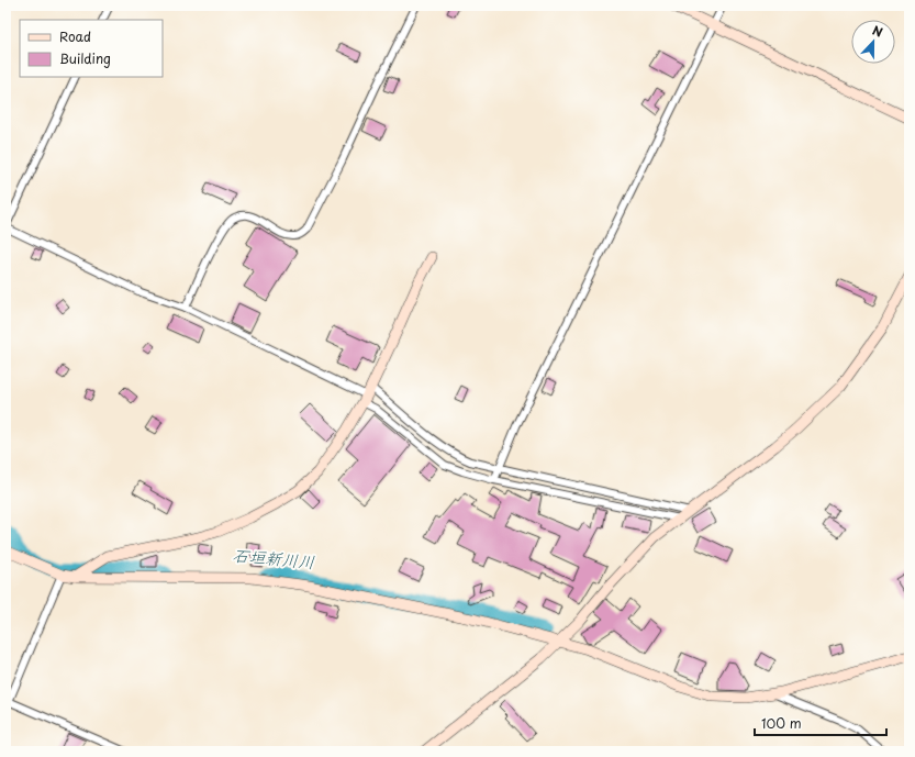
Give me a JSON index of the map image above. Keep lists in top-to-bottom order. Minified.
{"water":["石垣新川川"],"legend":["Road","Building"],"scale_bar":"100 m","north":"top"}
